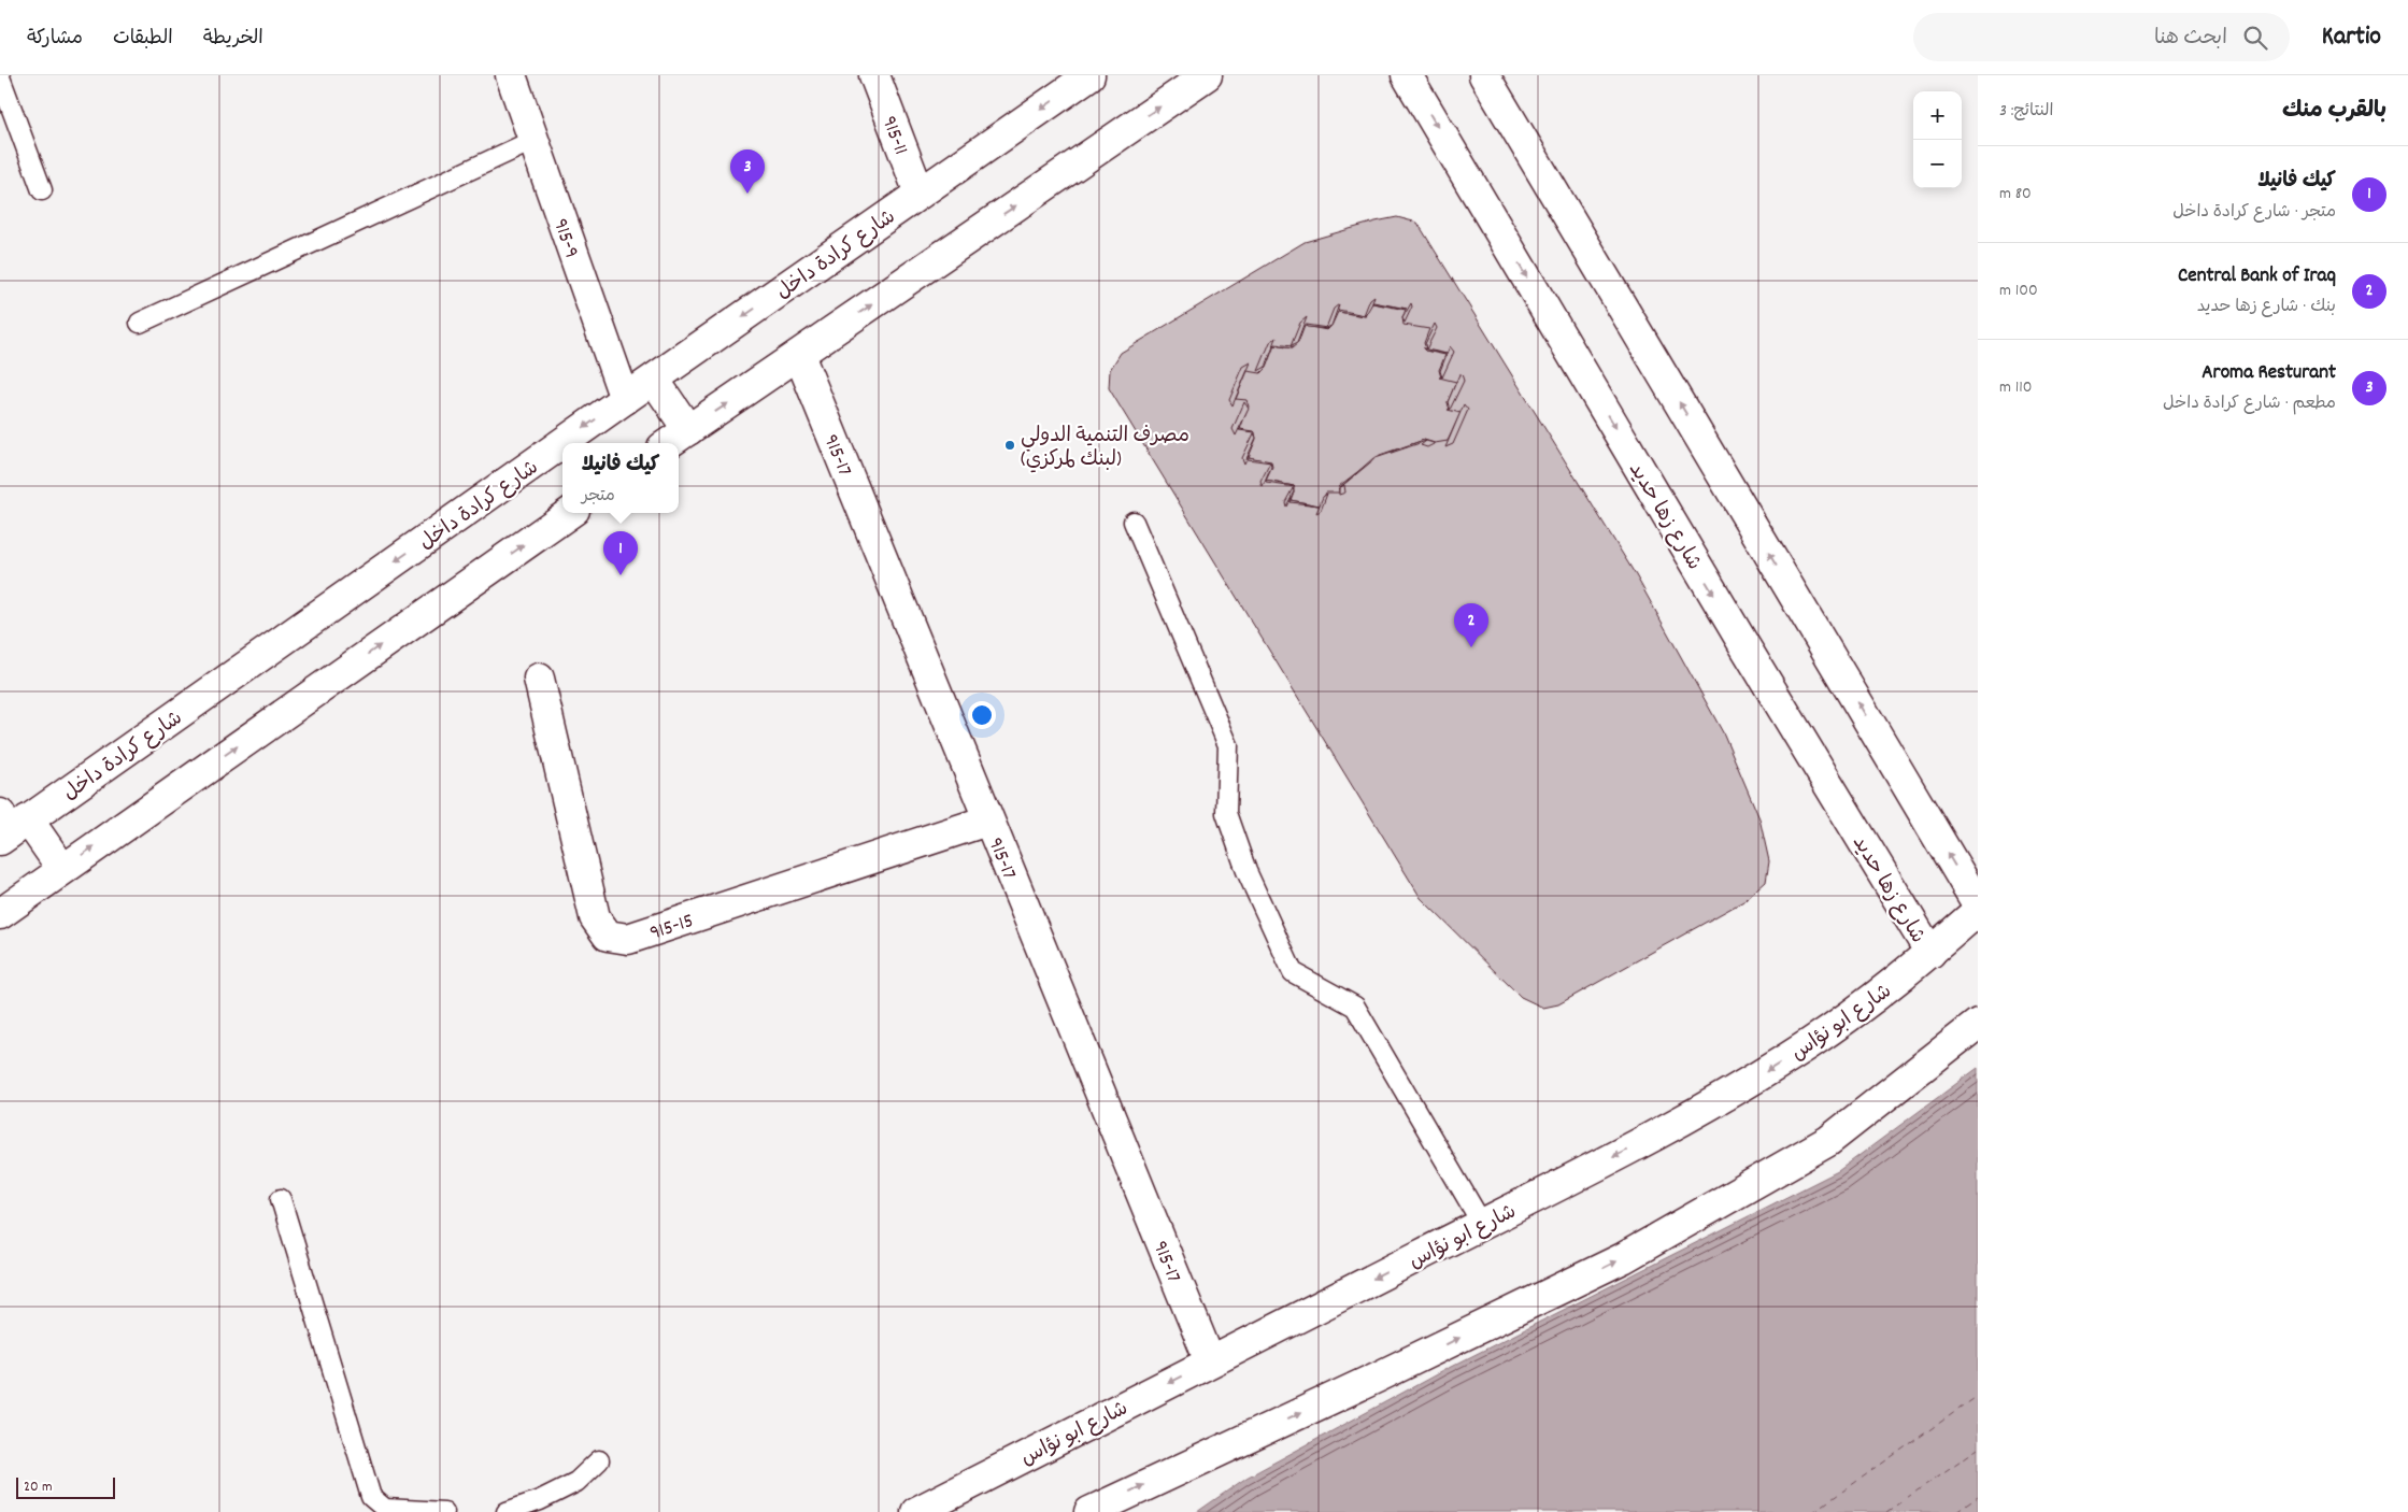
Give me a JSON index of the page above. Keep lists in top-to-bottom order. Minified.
{"streets":{"main road":["915-11","915-9","شارع كرادة داخل","915-17","شارع زها حديد","915-15","شارع ابو نؤاس"]},"crossings":[["915-11","شارع كرادة داخل"],["915-9","شارع كرادة داخل"],["915-17","915-15"],["915-17","شارع ابو نؤاس"],["شارع زها حديد","شارع ابو نؤاس"]],"places":["مصرف التنمية الدولي (لبنك لمركزي)"],"scale_bar":"20 m","page":{"header":"Kartio","search":"ابحث هنا","nav":["الخريطة","الطبقات","مشاركة"],"heading":["بالقرب منك","النتائج: 3"],"map_buttons":["+","−"],"list":[{"mark":"1","name":"كيك فانيلا","note":"متجر · شارع كرادة داخل","value":"80 m"},{"mark":"2","name":"Central Bank of Iraq","note":"بنك · شارع زها حديد","value":"100 m"},{"mark":"3","name":"Aroma Resturant","note":"مطعم · شارع كرادة داخل","value":"110 m"}],"pins":["3","1","2"],"popup":["كيك فانيلا","متجر"],"scale":"20 m"}}
